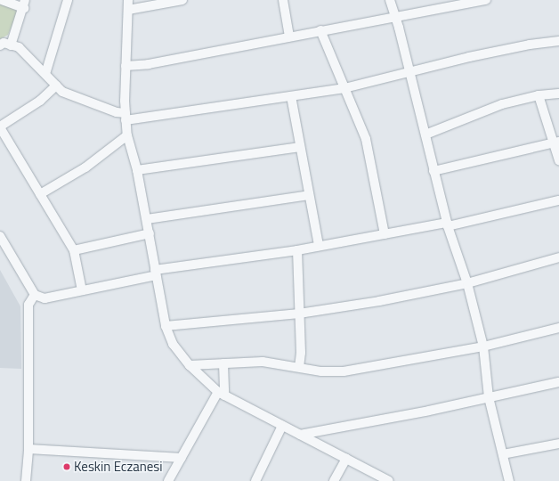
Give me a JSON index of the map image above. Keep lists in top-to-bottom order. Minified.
{"places":["Keskin Eczanesi"]}
